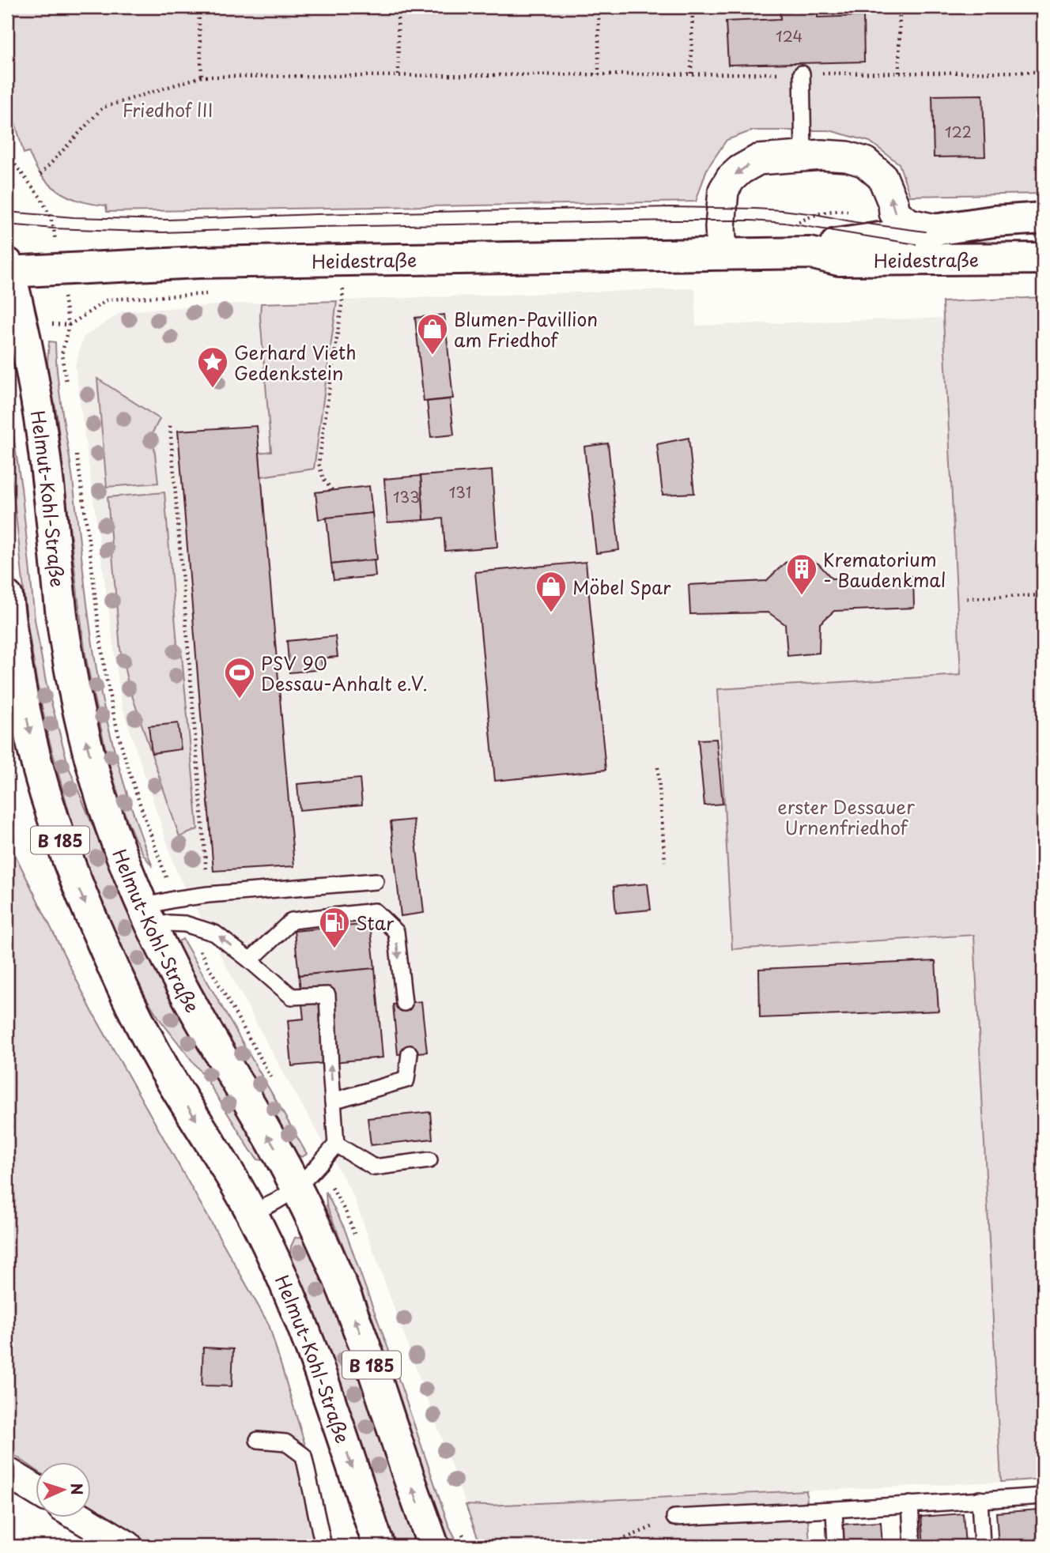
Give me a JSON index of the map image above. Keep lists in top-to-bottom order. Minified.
{"streets":{"main road":["Heidestraße","Helmut-Kohl-Straße","B 185"]},"crossings":[["Heidestraße","Helmut-Kohl-Straße"]],"parks":["Friedhof III","erster Dessauer Urnenfriedhof"],"places":{"shop":["Blumen-Pavillion am Friedhof","Möbel Spar"],"place":["Gerhard Vieth Gedenkstein"],"building":["Krematorium - Baudenkmal"],"sports":["PSV 90 Dessau-Anhalt e.V."],"fuel station":["Star"]},"house_numbers":["124","122","131","133"],"north":"right"}
